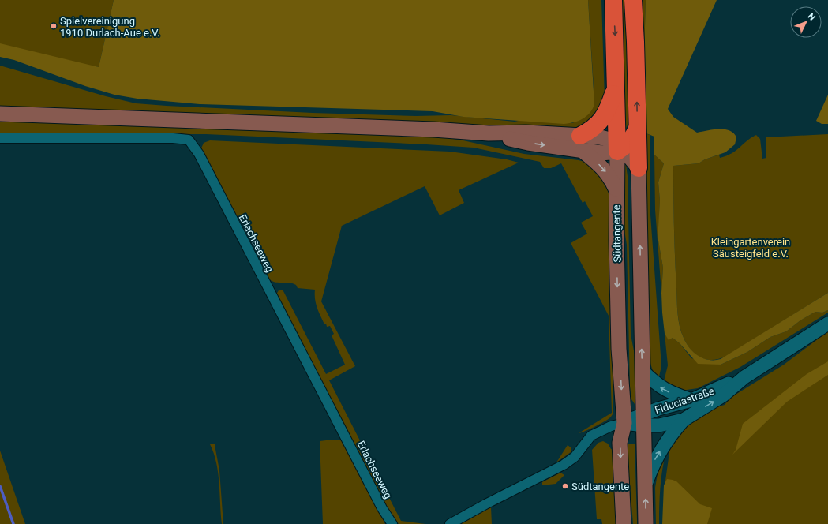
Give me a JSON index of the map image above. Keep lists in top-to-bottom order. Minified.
{"streets":{"highway":["Südtangente"],"main road":["Fiduciastraße"],"street":["Erlachseeweg"]},"crossings":[["Südtangente","Fiduciastraße"]],"one_way":["Südtangente"],"parks":["Kleingartenverein Säusteigfeld e.V."],"places":["Spielvereinigung 1910 Durlach-Aue e.V.","Südtangente"],"north":"top right"}
